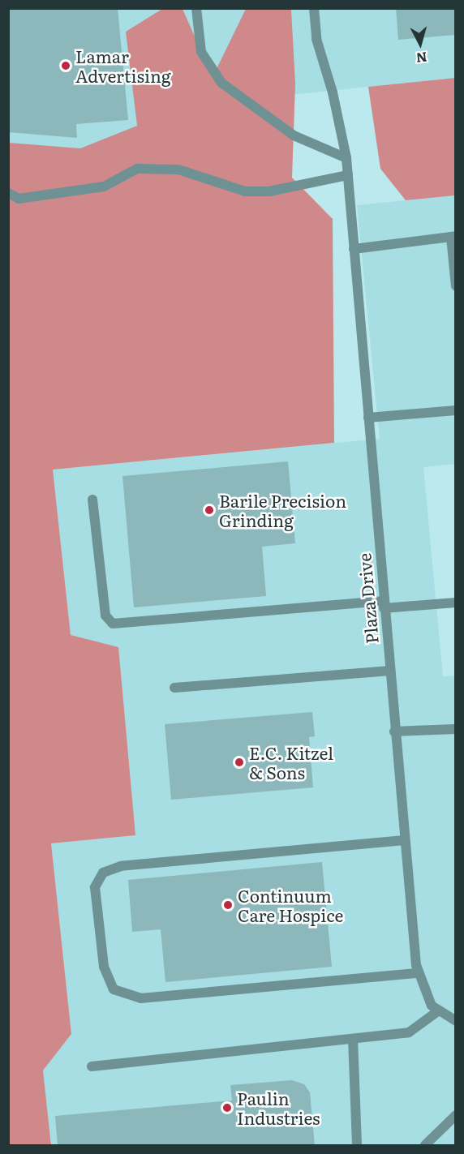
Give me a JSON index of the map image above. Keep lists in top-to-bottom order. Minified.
{"streets":{"street":["Plaza Drive"]},"places":["Lamar Advertising","Barile Precision Grinding","E.C. Kitzel & Sons","Continuum Care Hospice","Paulin Industries"],"north":"bottom"}
